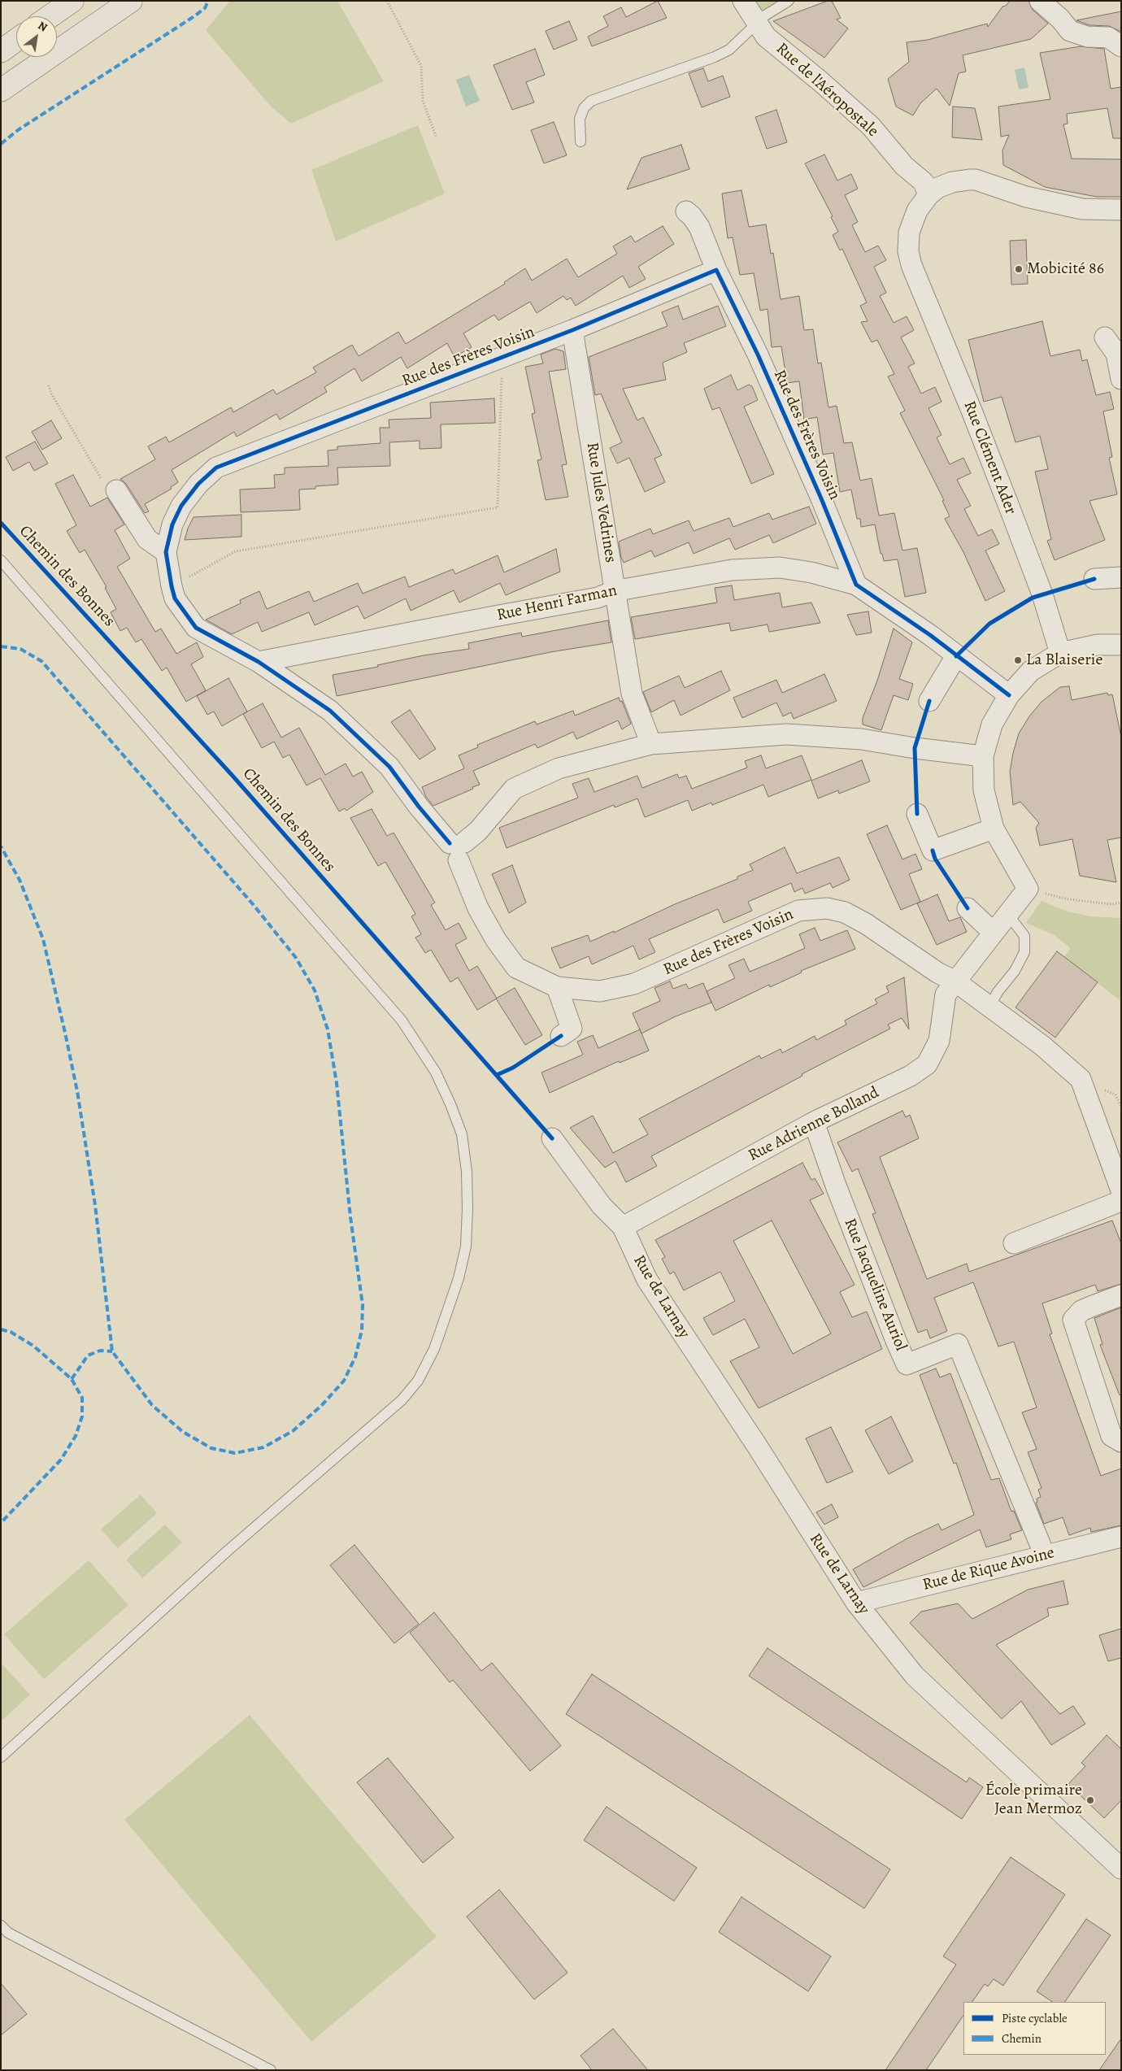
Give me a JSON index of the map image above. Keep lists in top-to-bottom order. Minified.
{"streets":{"street":["Rue de l'Aéropostale","Rue des Frères Voisin","Rue Clément Ader","Rue Jules Vedrines","Rue Henri Farman","Rue Adrienne Bolland","Rue Jacqueline Auriol","Rue de Larnay","Rue de Rique Avoine"],"cycle path":["Chemin des Bonnes"]},"crossings":[["Rue de l'Aéropostale","Rue Clément Ader"],["Rue des Frères Voisin","Rue Jules Vedrines"],["Rue des Frères Voisin","Rue Henri Farman"],["Rue des Frères Voisin","Rue Adrienne Bolland"],["Rue Jules Vedrines","Rue Henri Farman"],["Rue Adrienne Bolland","Rue Jacqueline Auriol"],["Rue Adrienne Bolland","Rue de Larnay"],["Rue Jacqueline Auriol","Rue de Rique Avoine"],["Rue de Larnay","Rue de Rique Avoine"]],"places":["Mobicité 86","La Blaiserie","École primaire Jean Mermoz"],"legend":["Piste cyclable","Chemin"],"north":"top right"}
